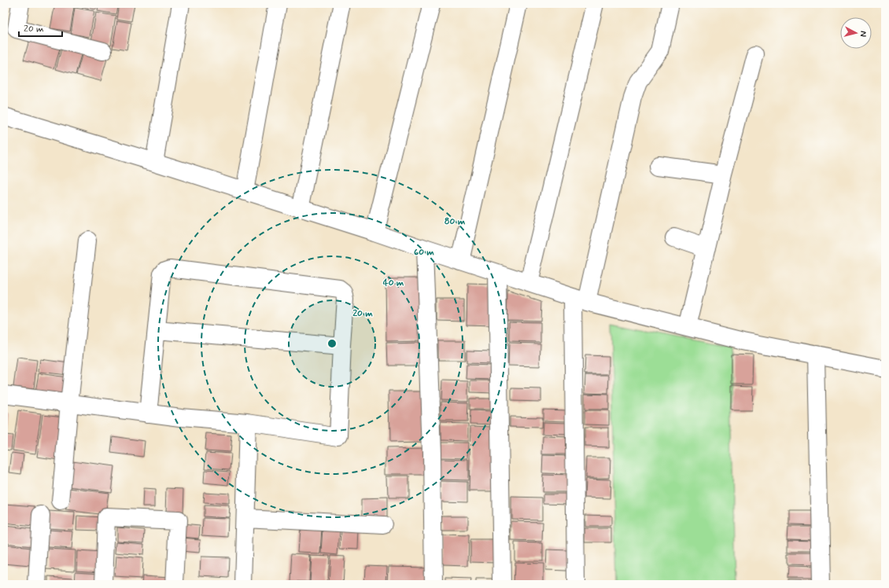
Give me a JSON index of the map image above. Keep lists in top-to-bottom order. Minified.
{"scale_bar":"20 m","north":"right","rings":["80 m","60 m","40 m","20 m"]}
